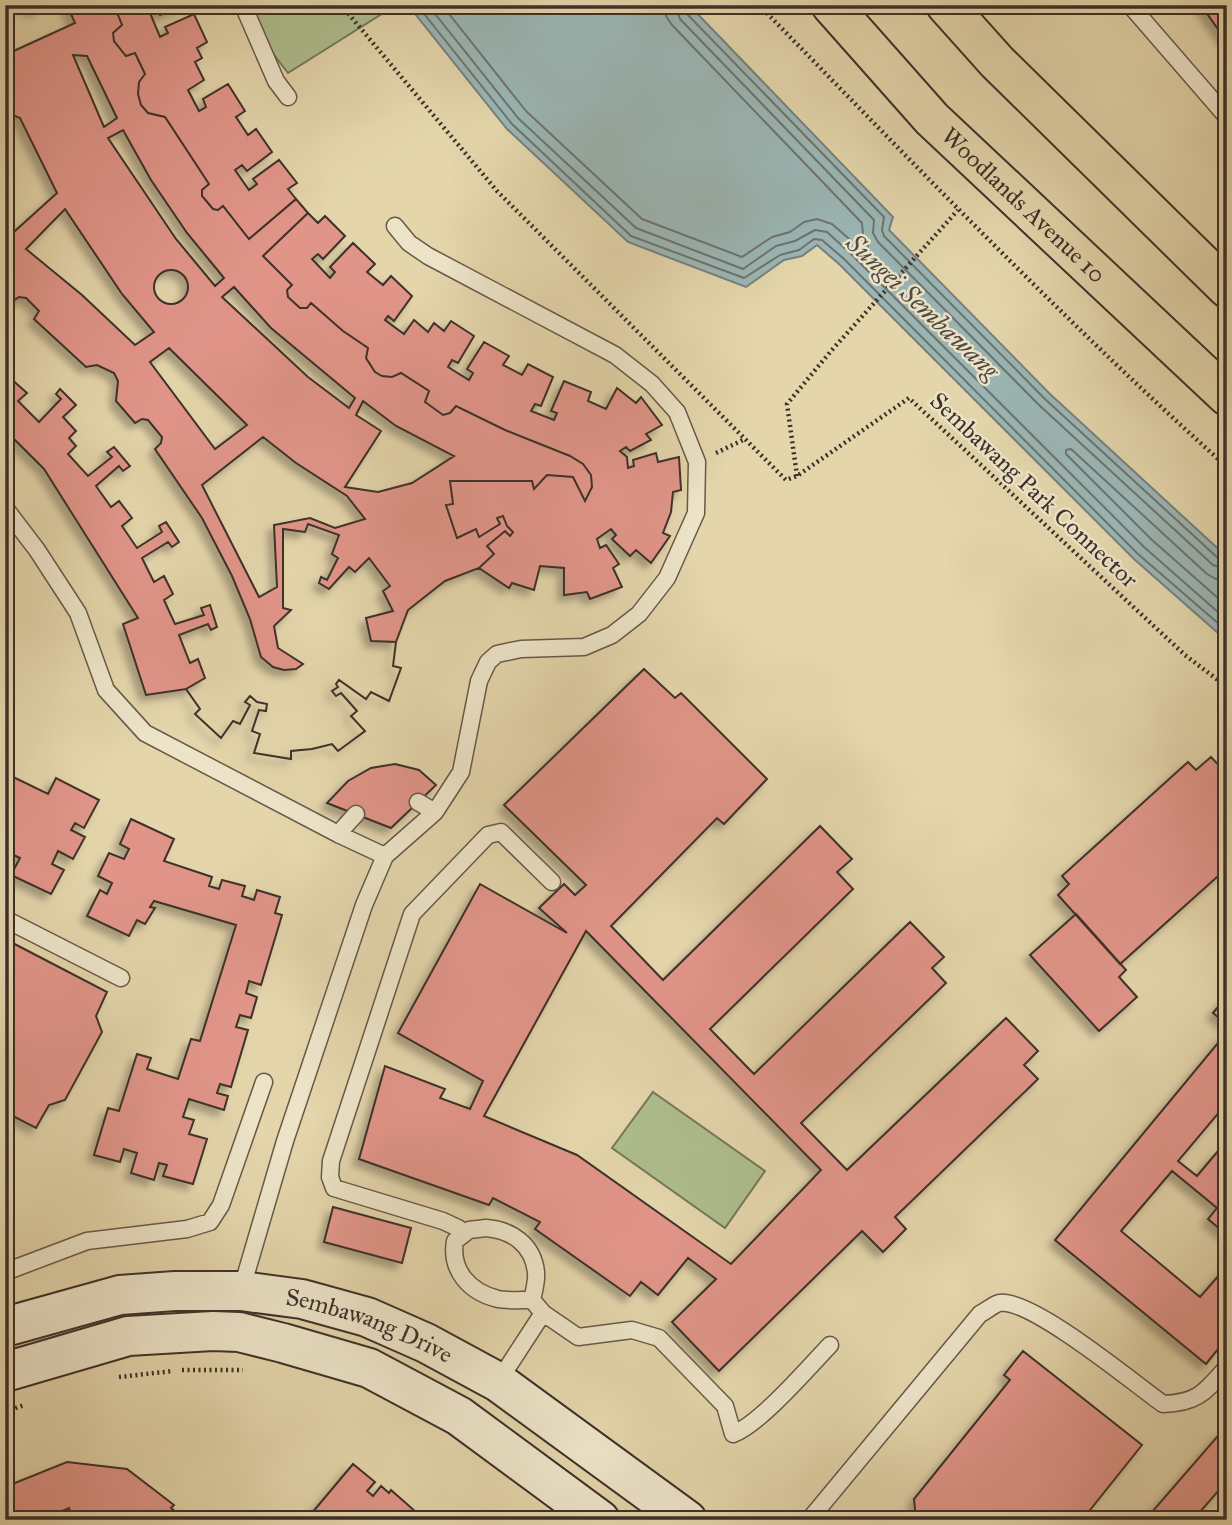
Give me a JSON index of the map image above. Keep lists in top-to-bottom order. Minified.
{"streets":{"main road":["Woodlands Avenue 10","Sembawang Drive"],"path":["Sembawang Park Connector"]},"water":["Sungei Sembawang"]}
